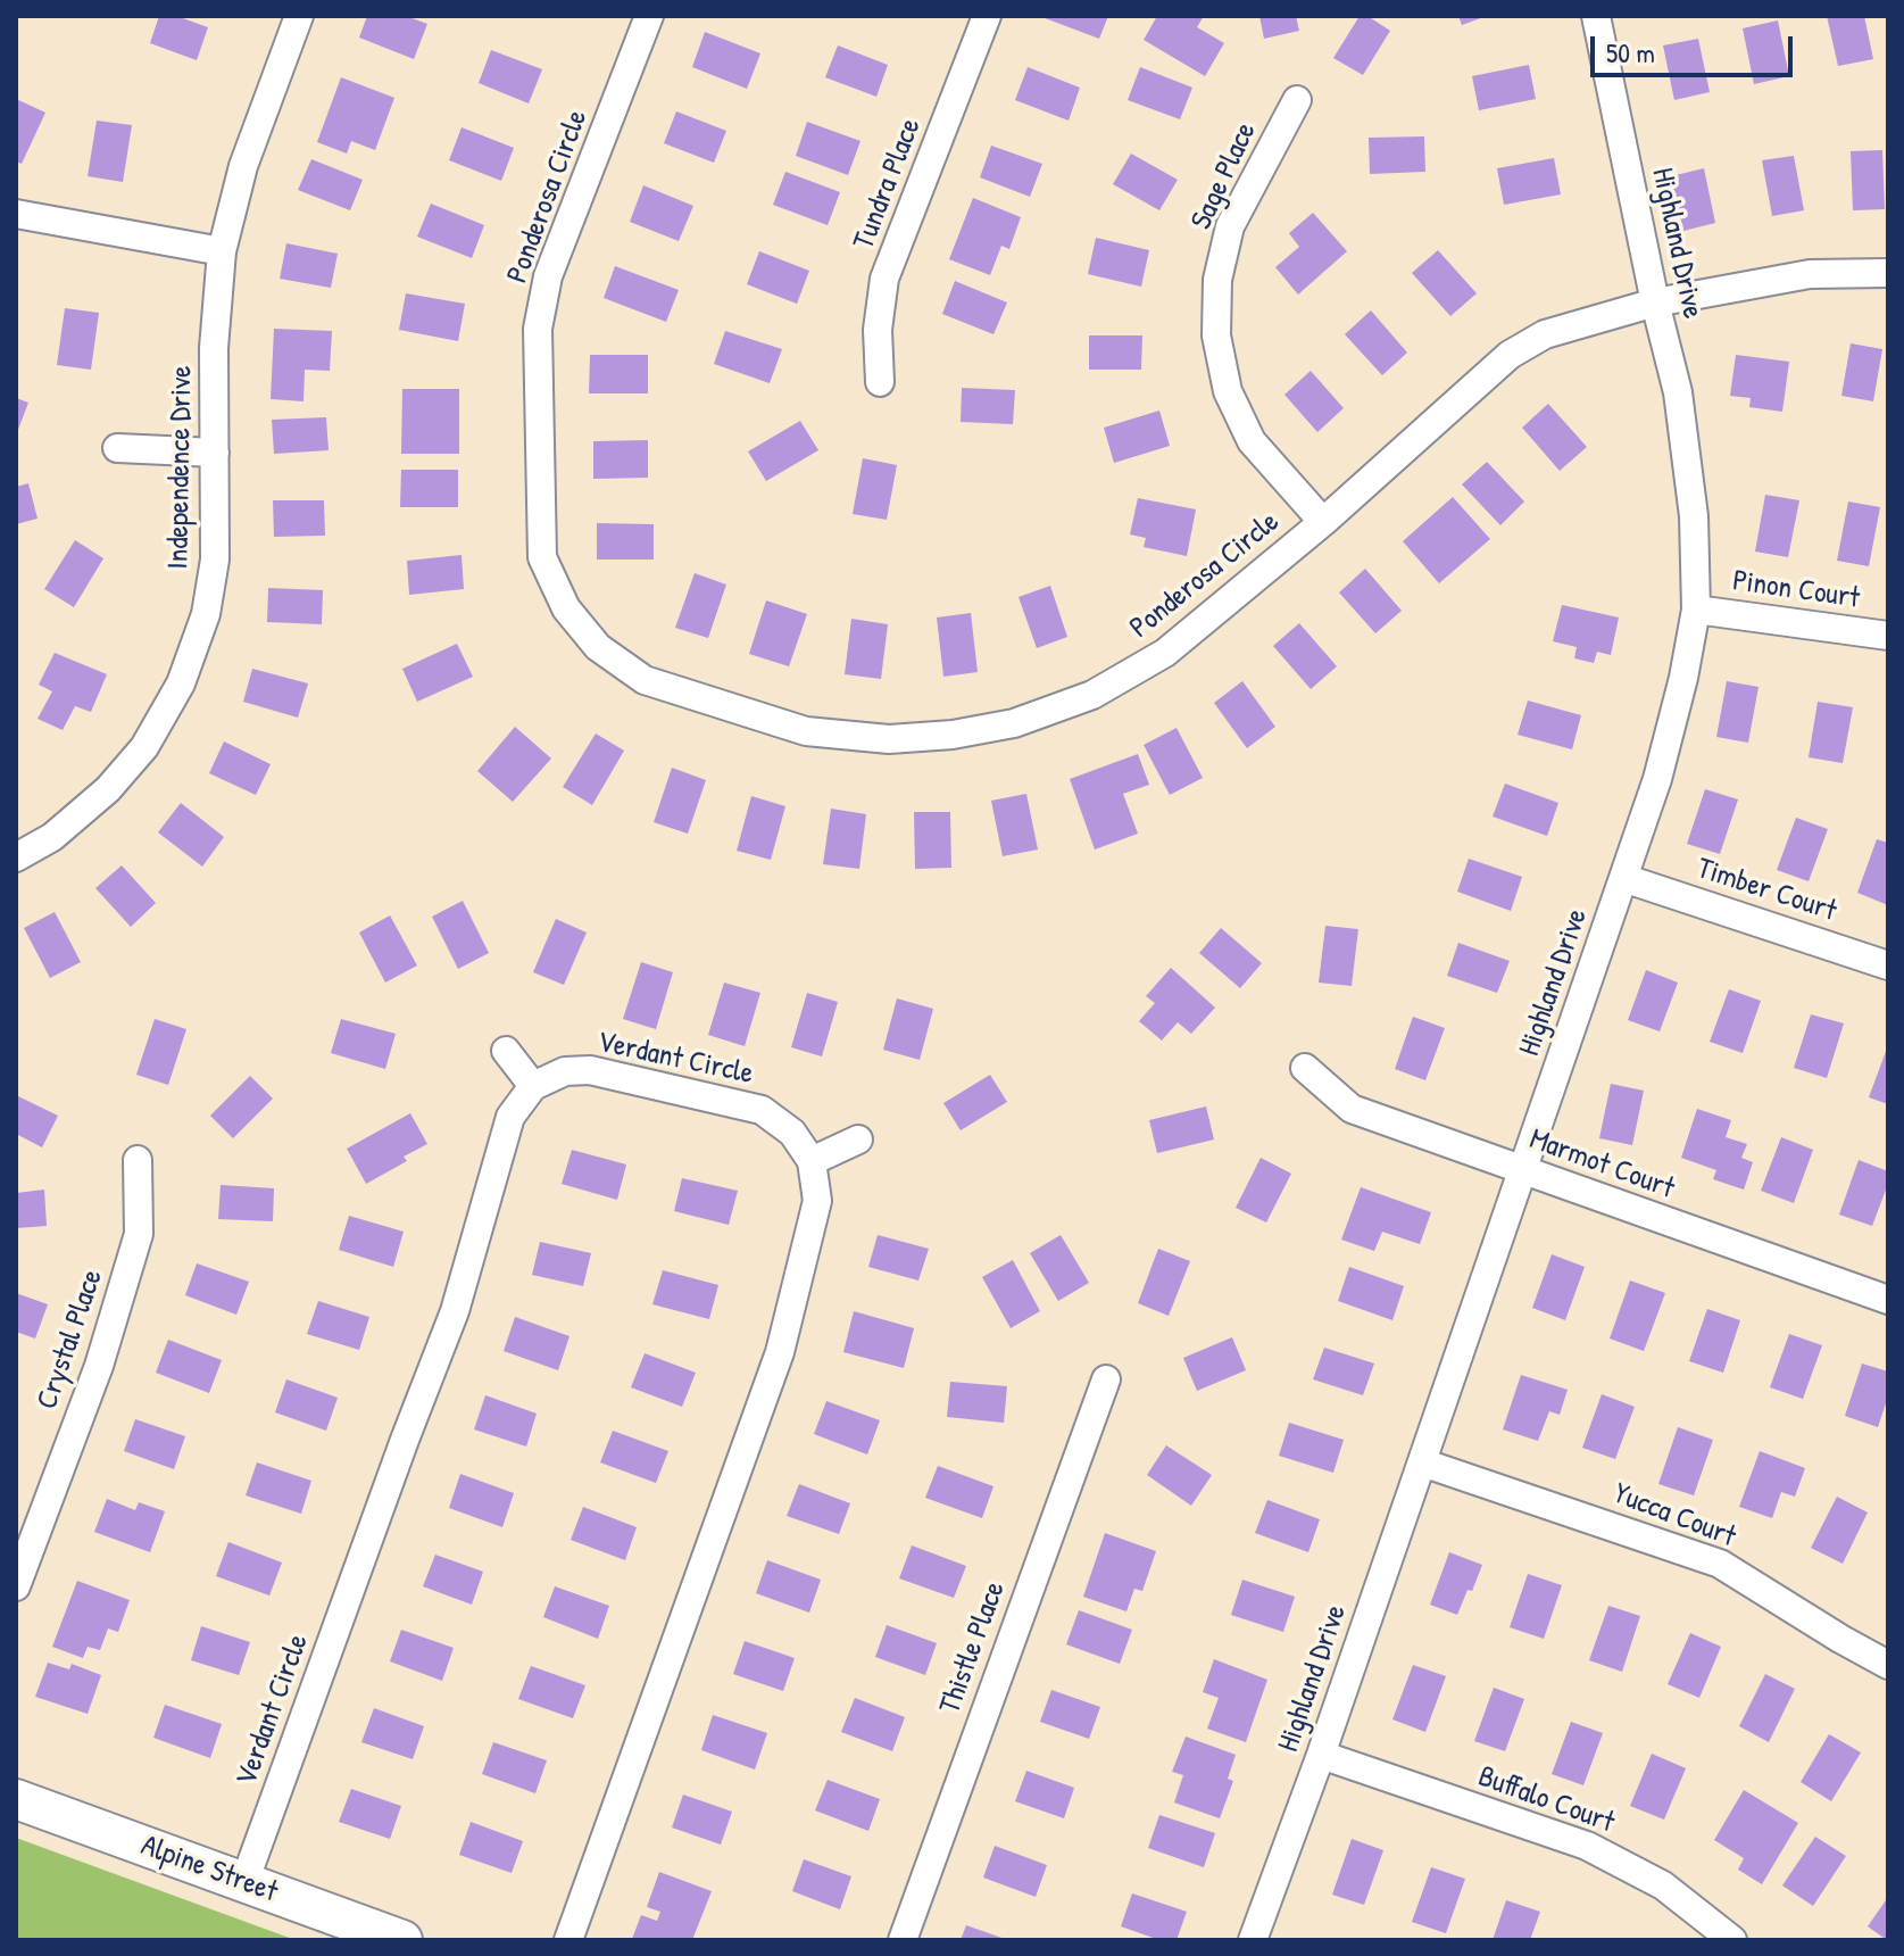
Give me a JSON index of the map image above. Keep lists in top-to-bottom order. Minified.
{"streets":{"street":["Sage Place","Tundra Place","Ponderosa Circle","Highland Drive","Independence Drive","Pinon Court","Timber Court","Verdant Circle","Marmot Court","Crystal Place","Yucca Court","Thistle Place","Buffalo Court","Alpine Street"]},"crossings":[["Sage Place","Ponderosa Circle"],["Ponderosa Circle","Highland Drive"],["Highland Drive","Pinon Court"],["Highland Drive","Timber Court"],["Highland Drive","Marmot Court"],["Highland Drive","Yucca Court"],["Highland Drive","Buffalo Court"],["Verdant Circle","Alpine Street"]],"scale_bar":"50 m"}
